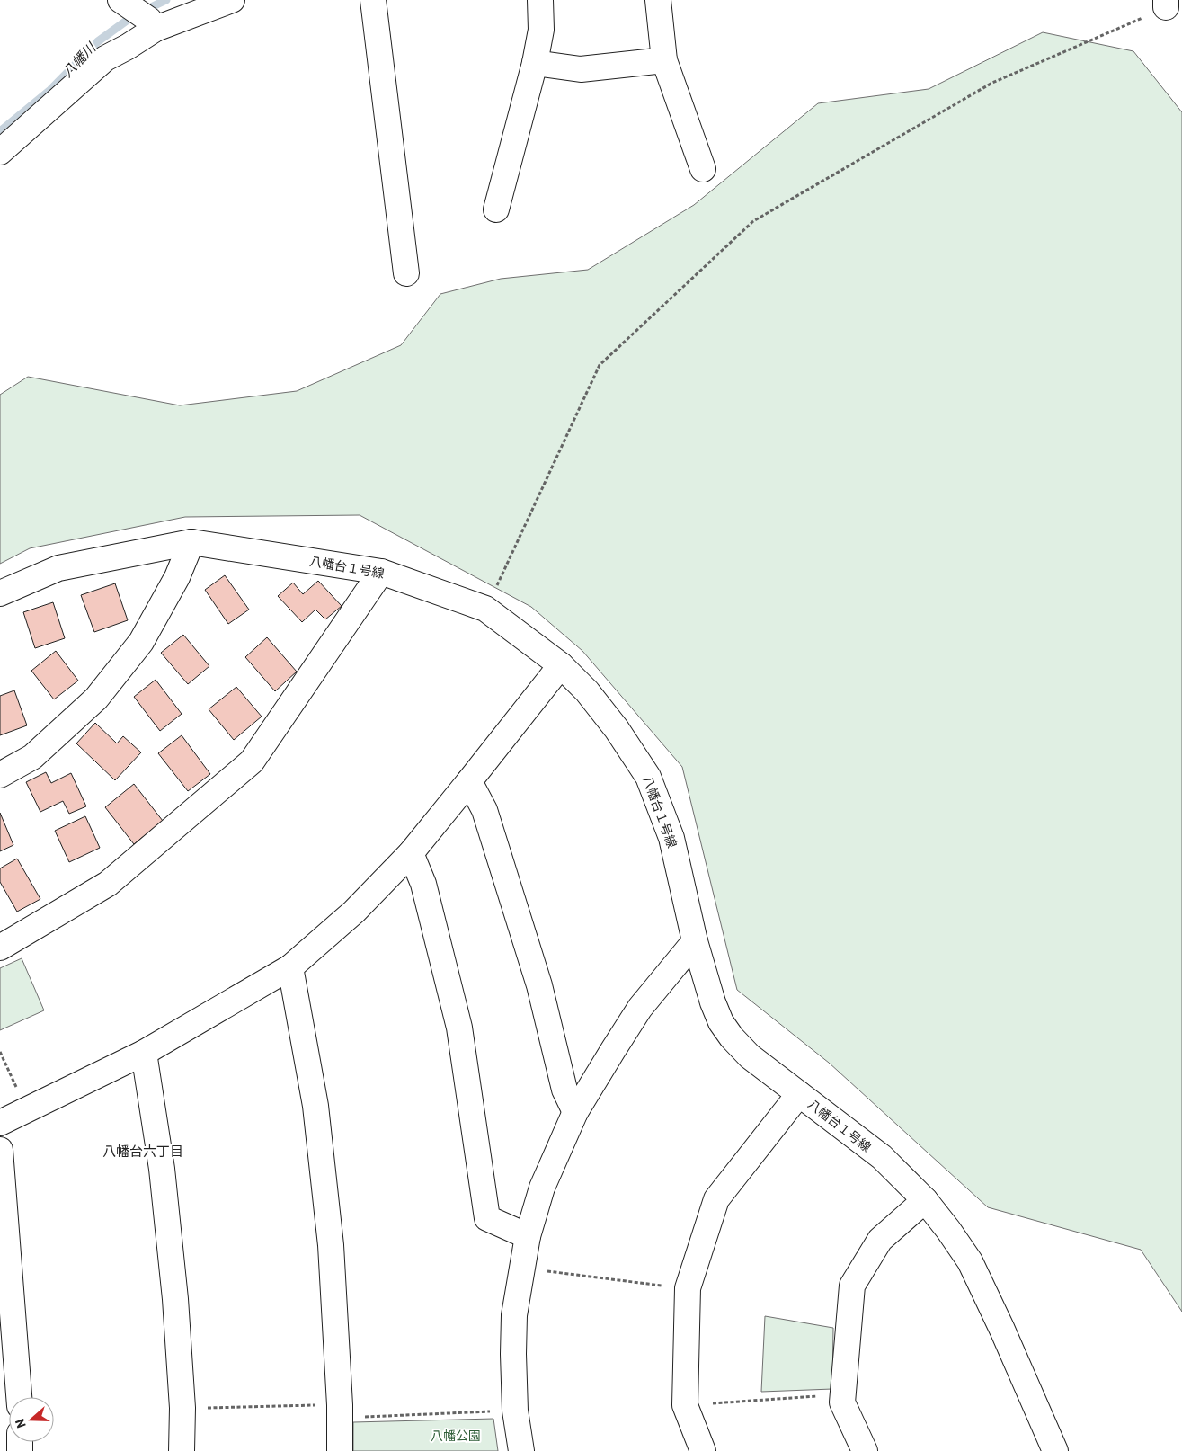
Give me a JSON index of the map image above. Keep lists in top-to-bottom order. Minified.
{"streets":{"street":["八幡台１号線"]},"districts":["八幡台六丁目"],"water":["八幡川"],"parks":["八幡公園"],"north":"left"}
